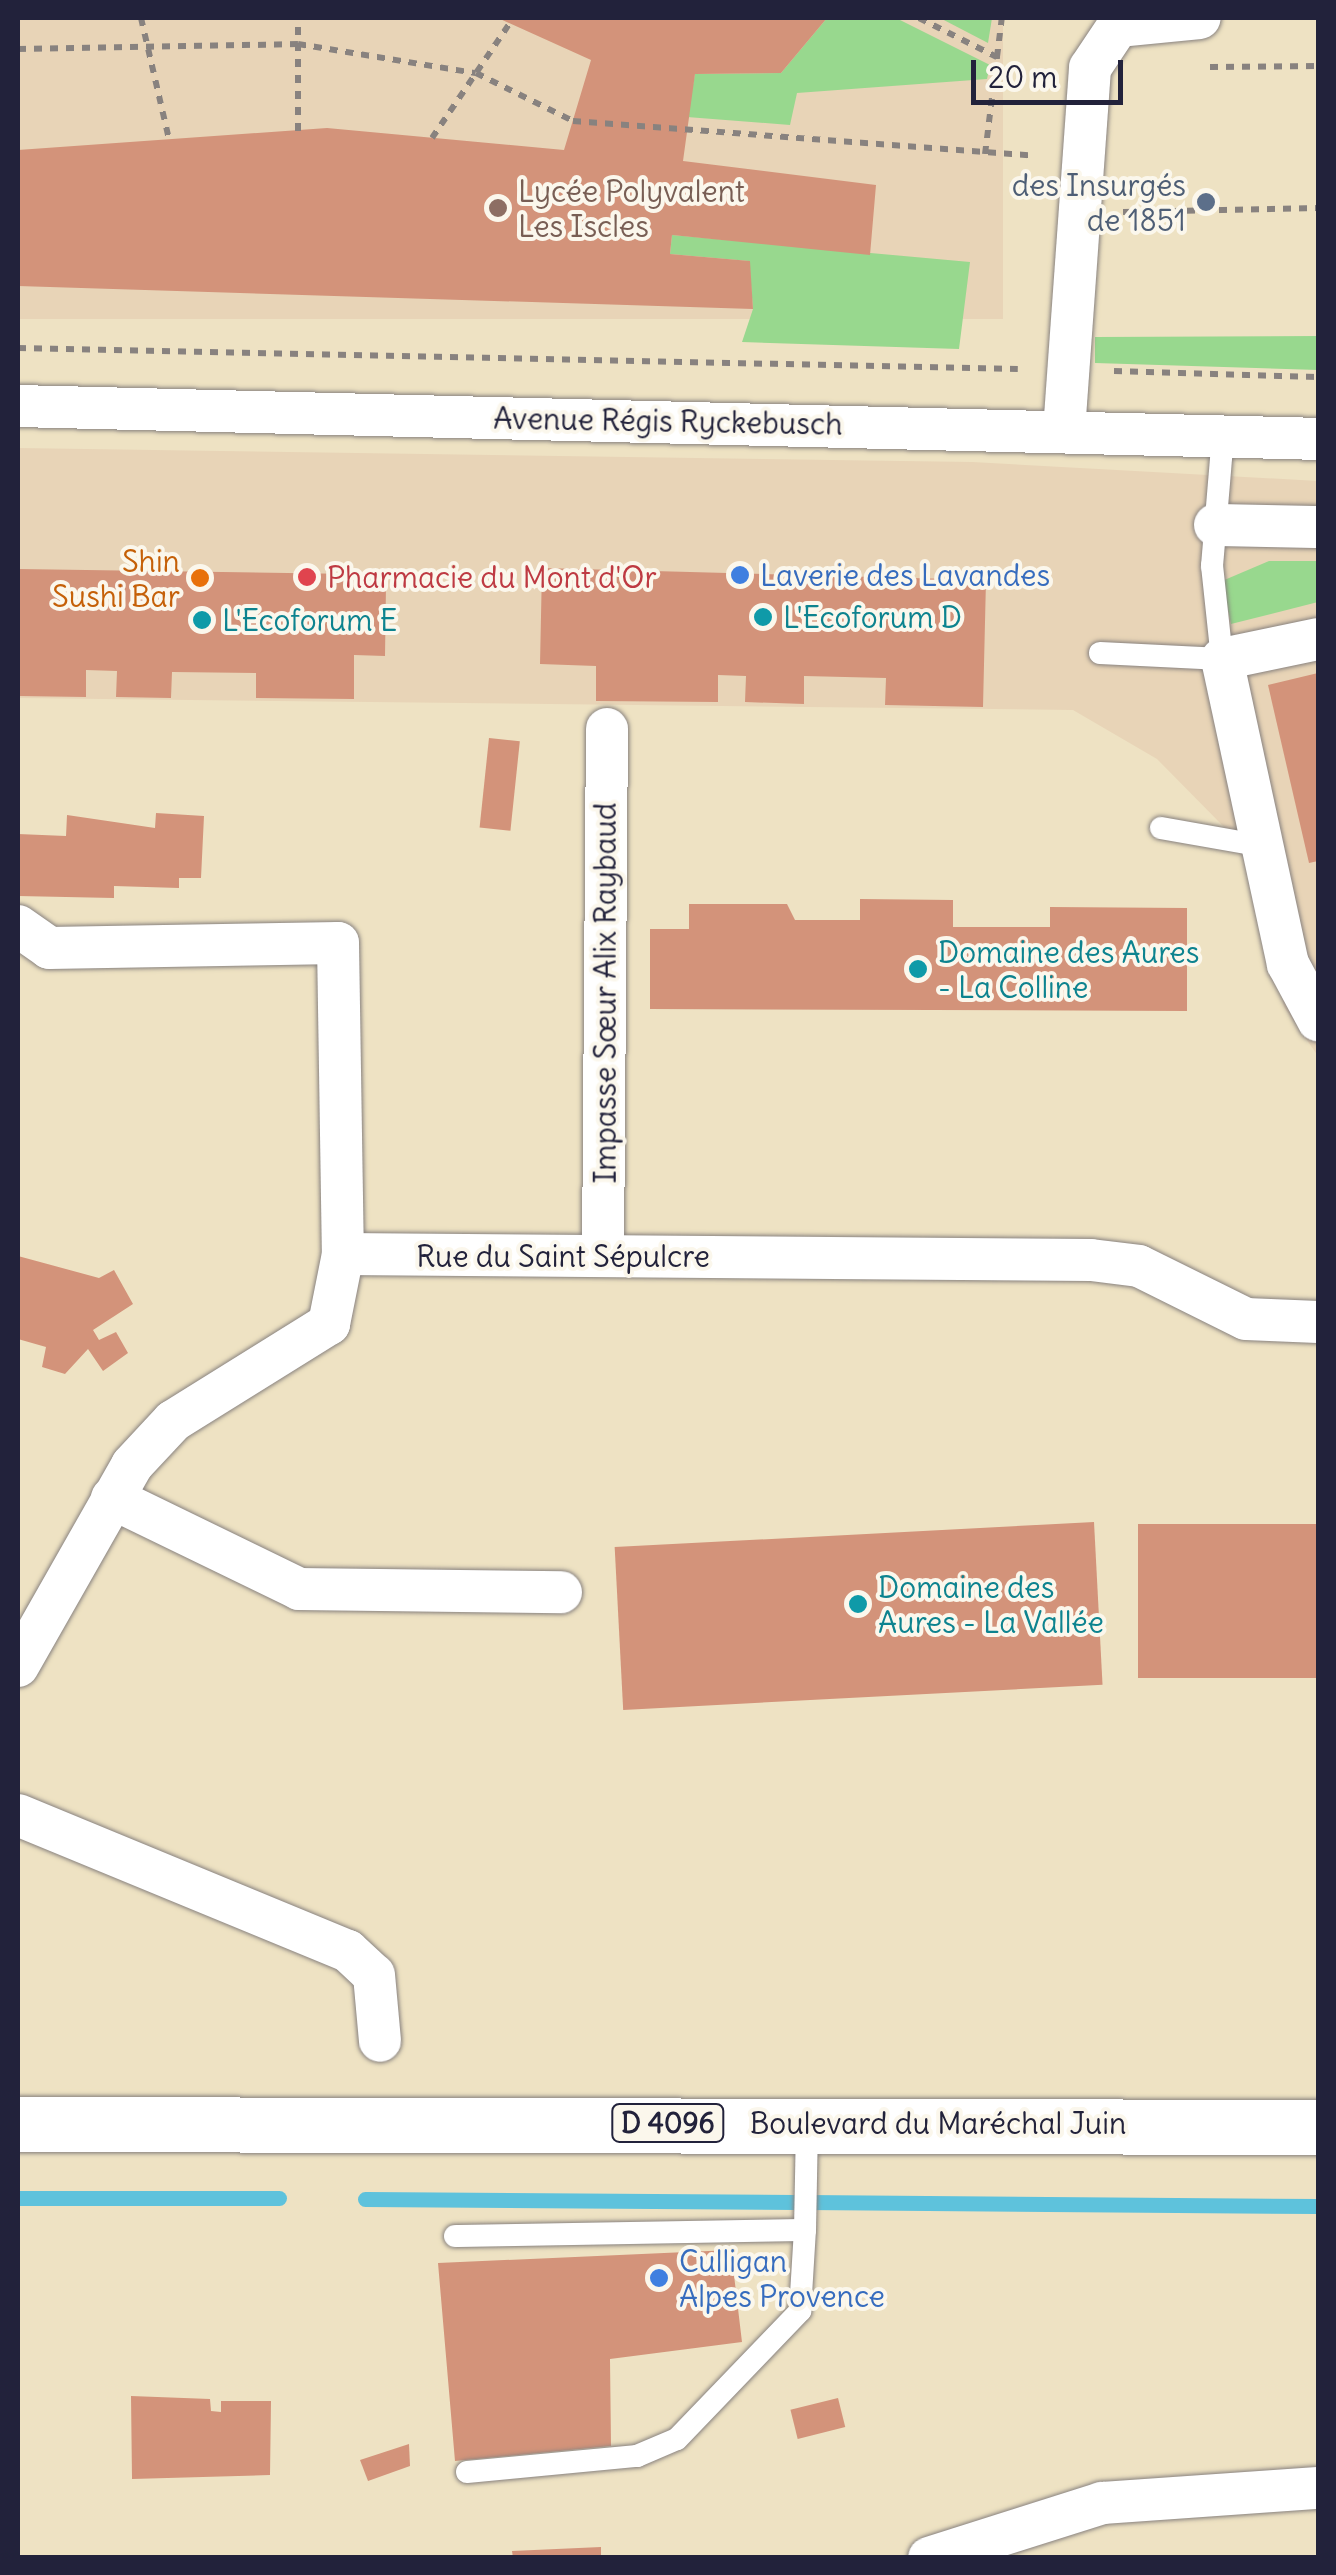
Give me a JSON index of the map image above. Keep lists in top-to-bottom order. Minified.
{"streets":{"main road":["D 4096","Boulevard du Maréchal Juin"],"street":["Avenue Régis Ryckebusch","Impasse Sœur Alix Raybaud","Rue du Saint Sépulcre"]},"crossings":[["Impasse Sœur Alix Raybaud","Rue du Saint Sépulcre"]],"places":["des Insurgés de 1851","Lycée Polyvalent Les Iscles","Laverie des Lavandes","Pharmacie du Mont d'Or","Shin Sushi Bar","L'Ecoforum D","L'Ecoforum E","Domaine des Aures - La Colline","Domaine des Aures - La Vallée","Culligan Alpes Provence"],"scale_bar":"20 m"}
